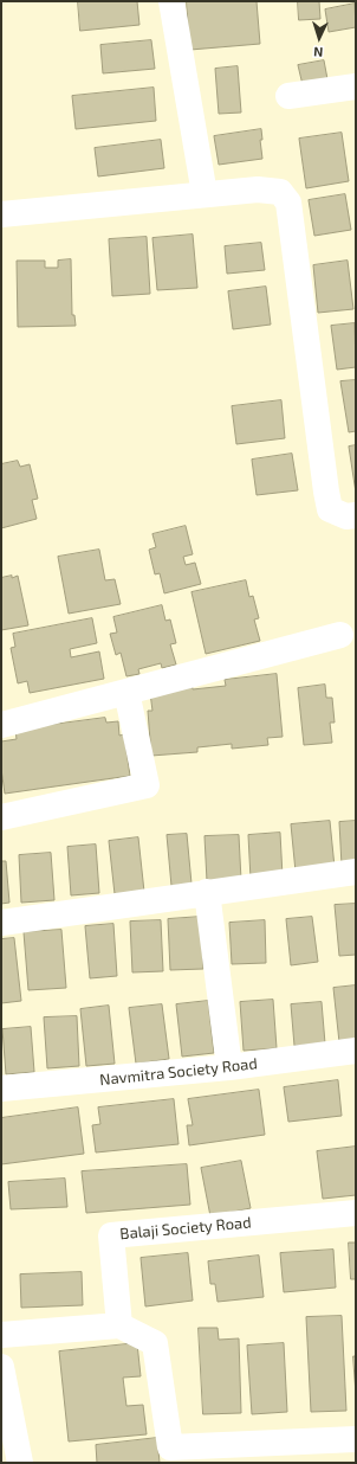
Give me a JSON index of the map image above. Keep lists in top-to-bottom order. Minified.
{"streets":{"street":["Navmitra Society Road","Balaji Society Road"]},"north":"bottom"}
